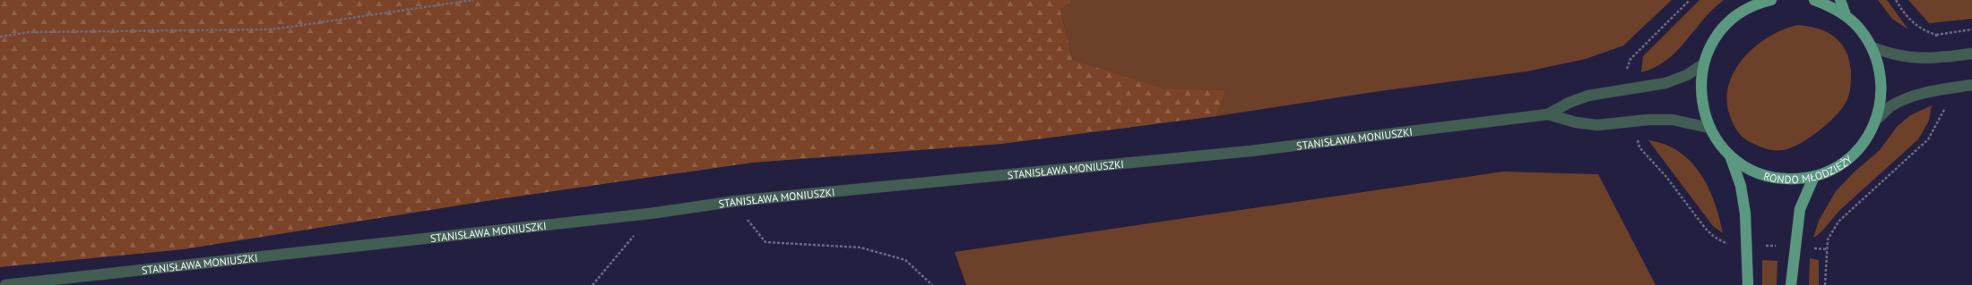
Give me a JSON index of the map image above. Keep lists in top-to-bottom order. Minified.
{"streets":{"main road":["RONDO MŁODZIEŻY"],"street":["STANISŁAWA MONIUSZKI"]},"crossings":[["STANISŁAWA MONIUSZKI","RONDO MŁODZIEŻY"]]}
